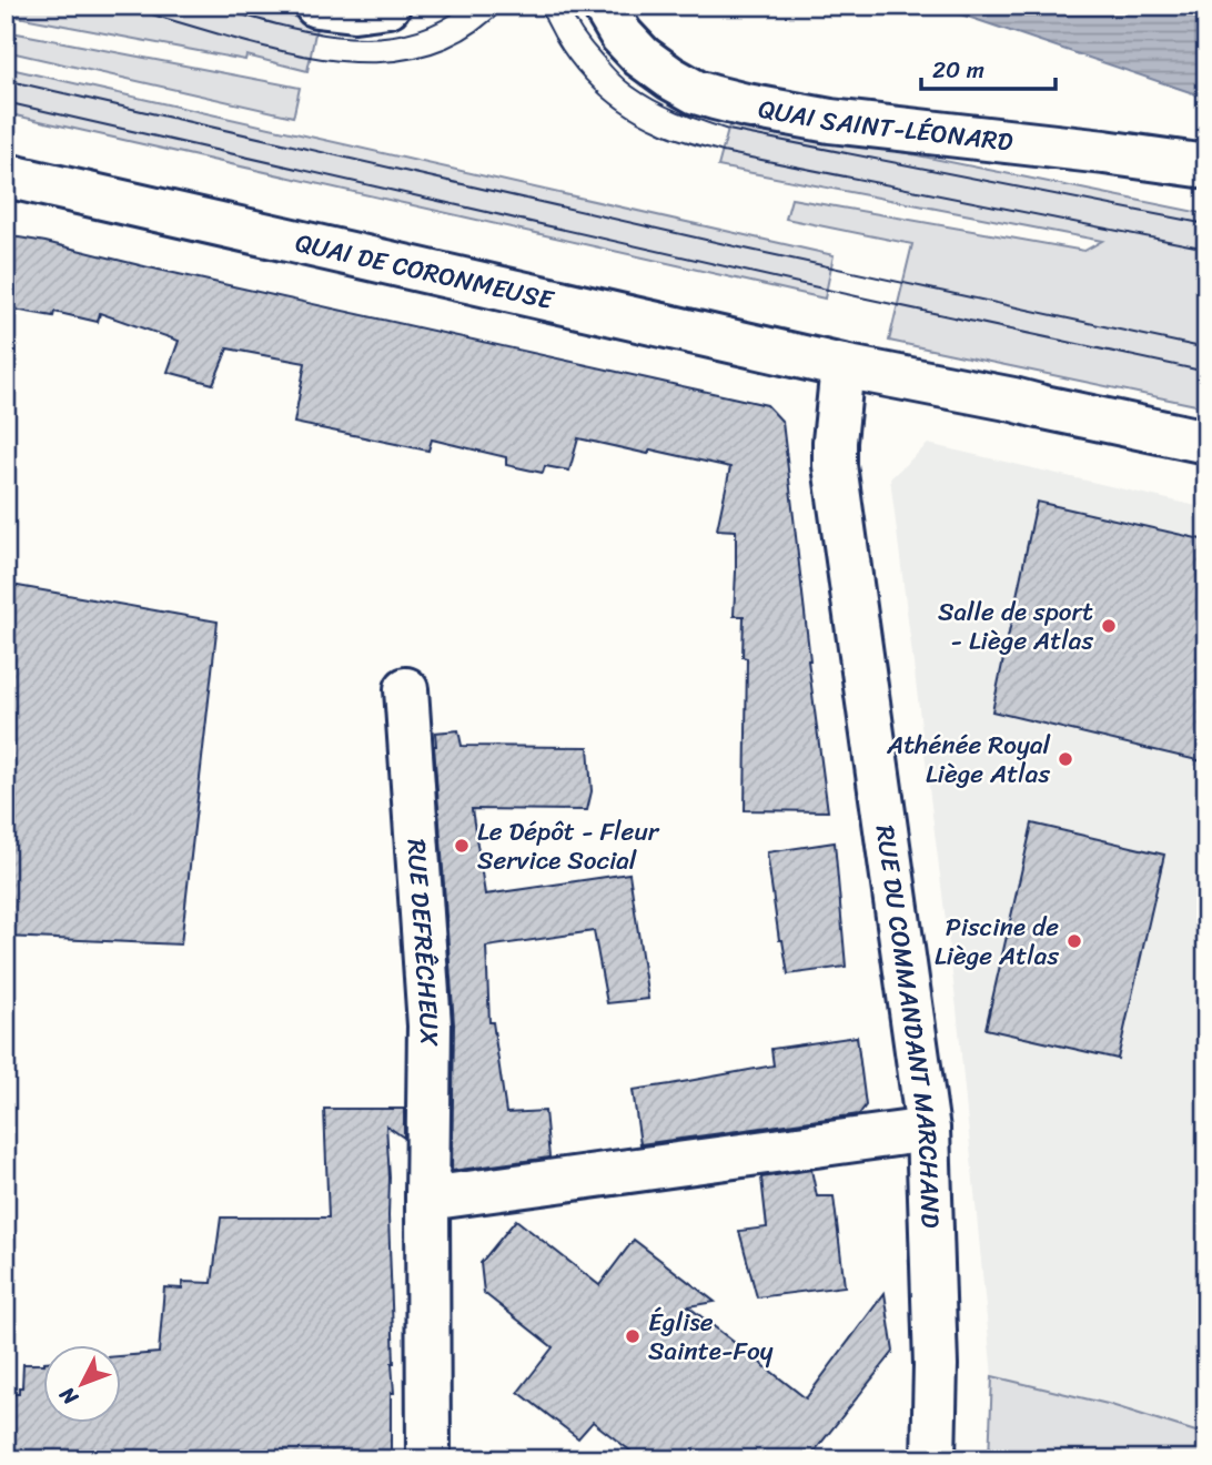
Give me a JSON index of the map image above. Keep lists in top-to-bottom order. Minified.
{"streets":{"street":["QUAI SAINT-LÉONARD","QUAI DE CORONMEUSE","RUE DEFRÊCHEUX","RUE DU COMMANDANT MARCHAND"]},"crossings":[["QUAI DE CORONMEUSE","RUE DU COMMANDANT MARCHAND"]],"places":["Salle de sport - Liège Atlas","Athénée Royal Liège Atlas","Le Dépôt - Fleur Service Social","Piscine de Liège Atlas","Église Sainte-Foy"],"scale_bar":"20 m","north":"bottom left"}
